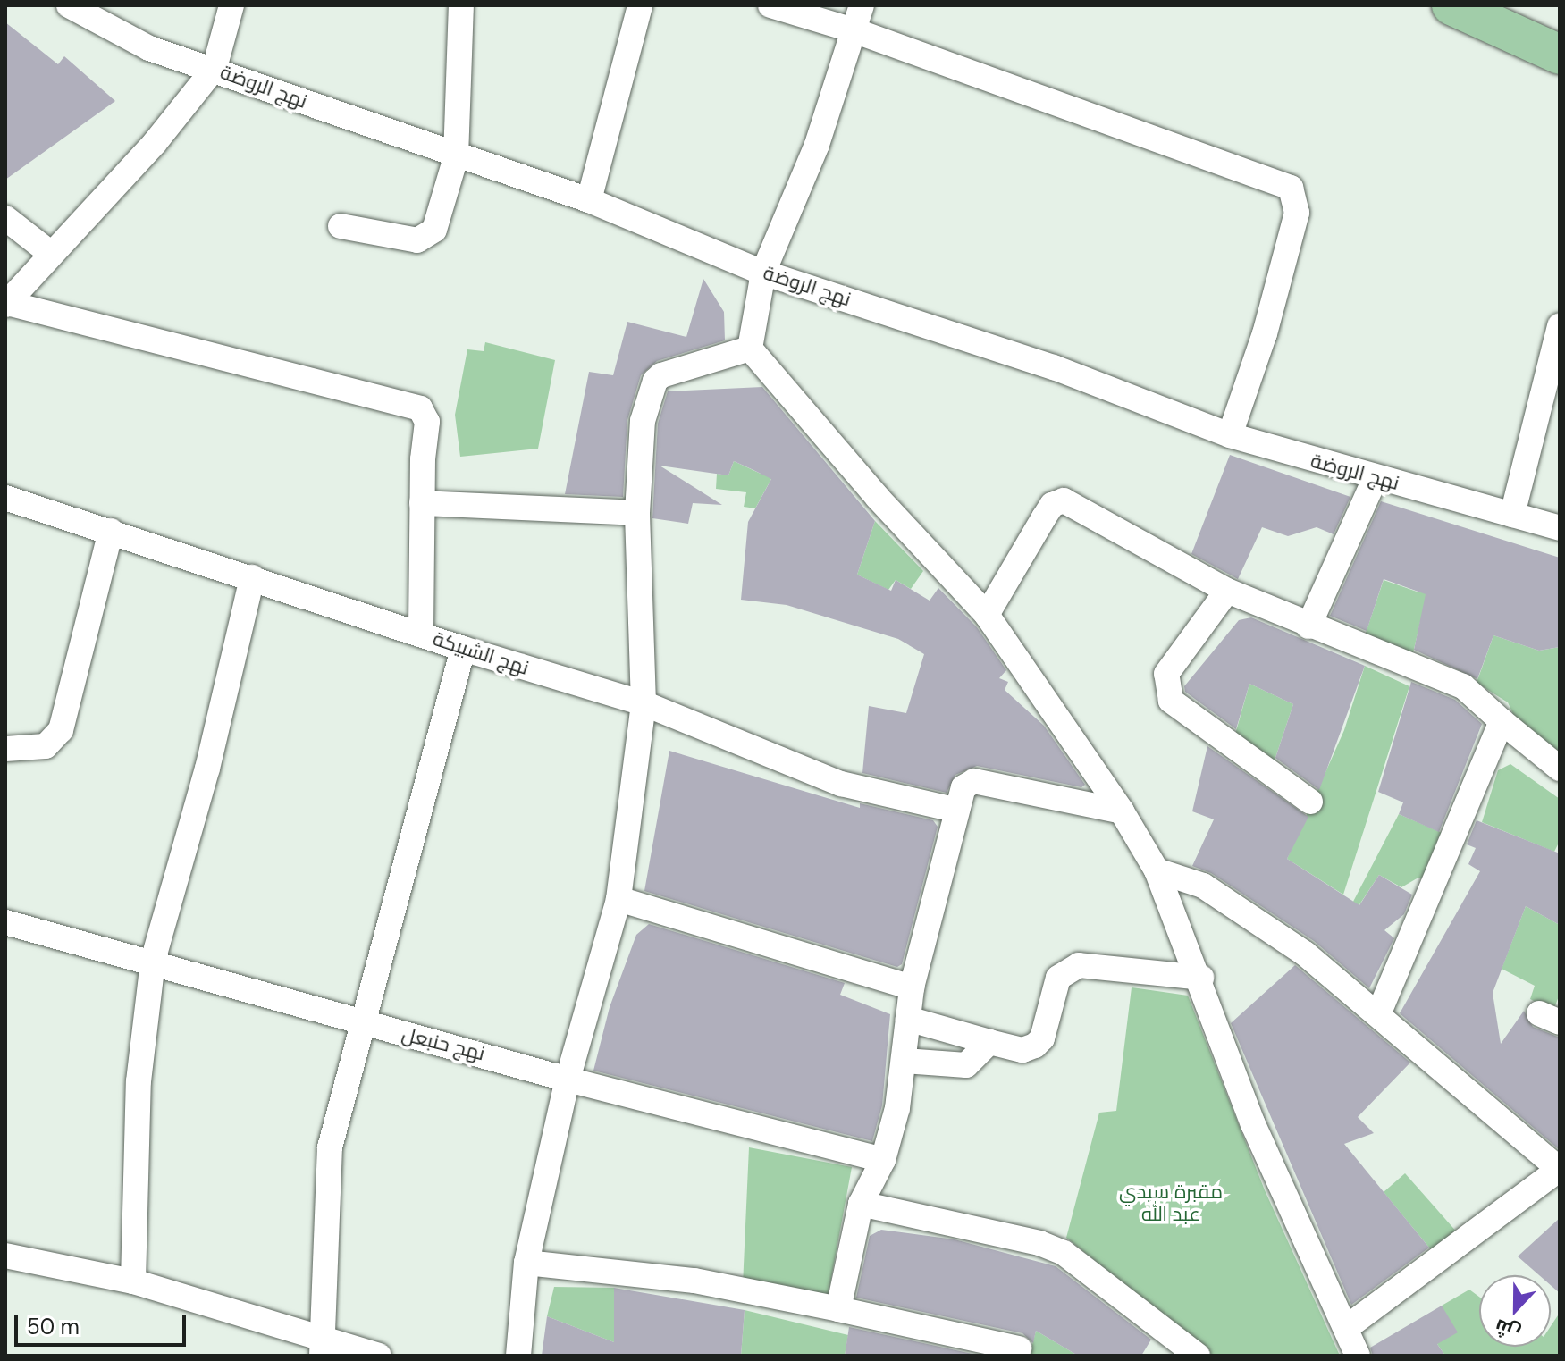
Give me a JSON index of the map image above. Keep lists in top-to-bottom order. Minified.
{"streets":{"street":["نهج الروضة","نهج الشبيكة","نهج حنبعل"]},"parks":["مقبرة سيدي عبد الله"],"scale_bar":"50 m","north":"bottom"}
